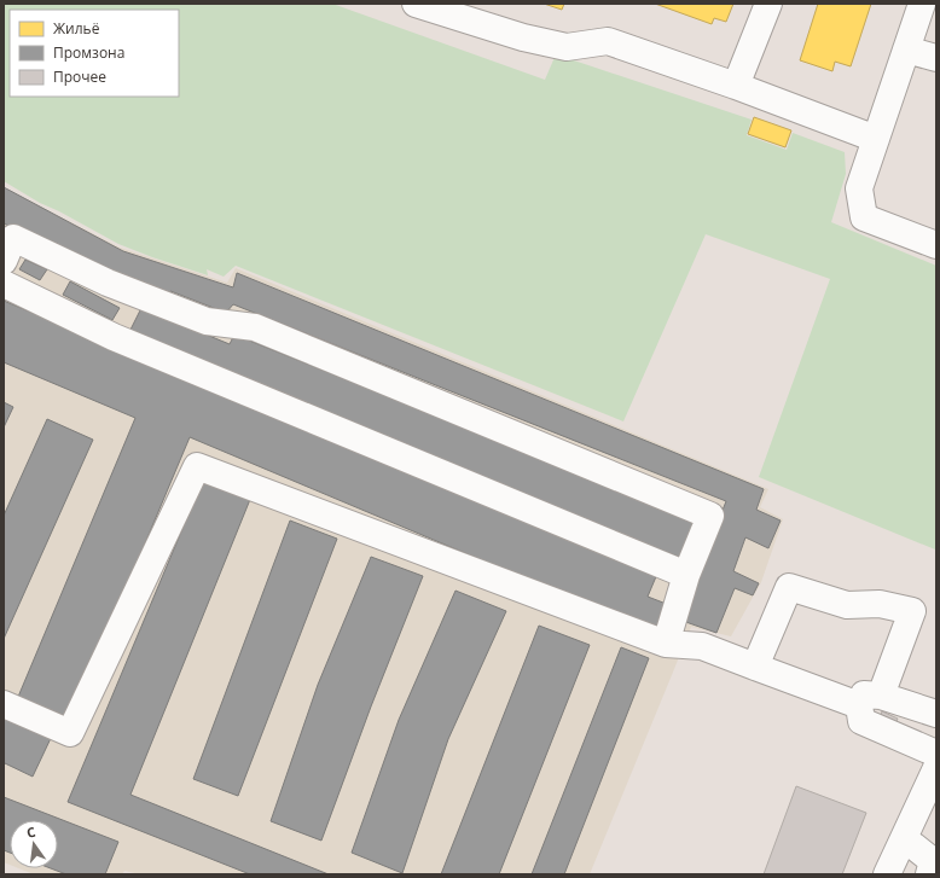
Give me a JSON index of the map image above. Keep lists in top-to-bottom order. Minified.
{"legend":["Жильё","Промзона","Прочее"],"north":"top"}
